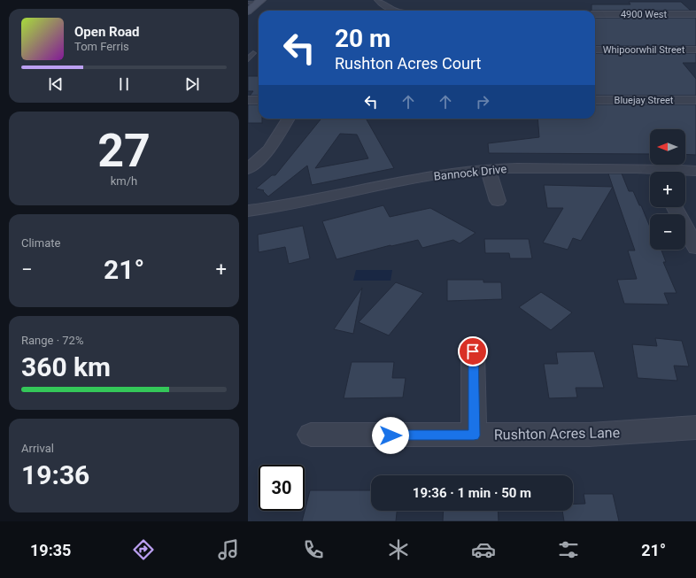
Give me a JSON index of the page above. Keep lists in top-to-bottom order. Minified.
{"streets":{"street":["4900 West","Whipoorwhil Street","Bluejay Street","Bannock Drive","Rushton Acres Lane"]},"north":"left","page":{"turn":["20 m","Rushton Acres Court"],"song":["Open Road","Tom Ferris"],"tile":[["27","km/h"],"Climate",["Range · 72%","360 km"],["Arrival","19:36"]],"map_buttons":["+","−"],"heat":["−","21°","+"],"limit":"30","trip":"19:36 · 1 min · 50 m","tabs":["19:35","21°"]}}
